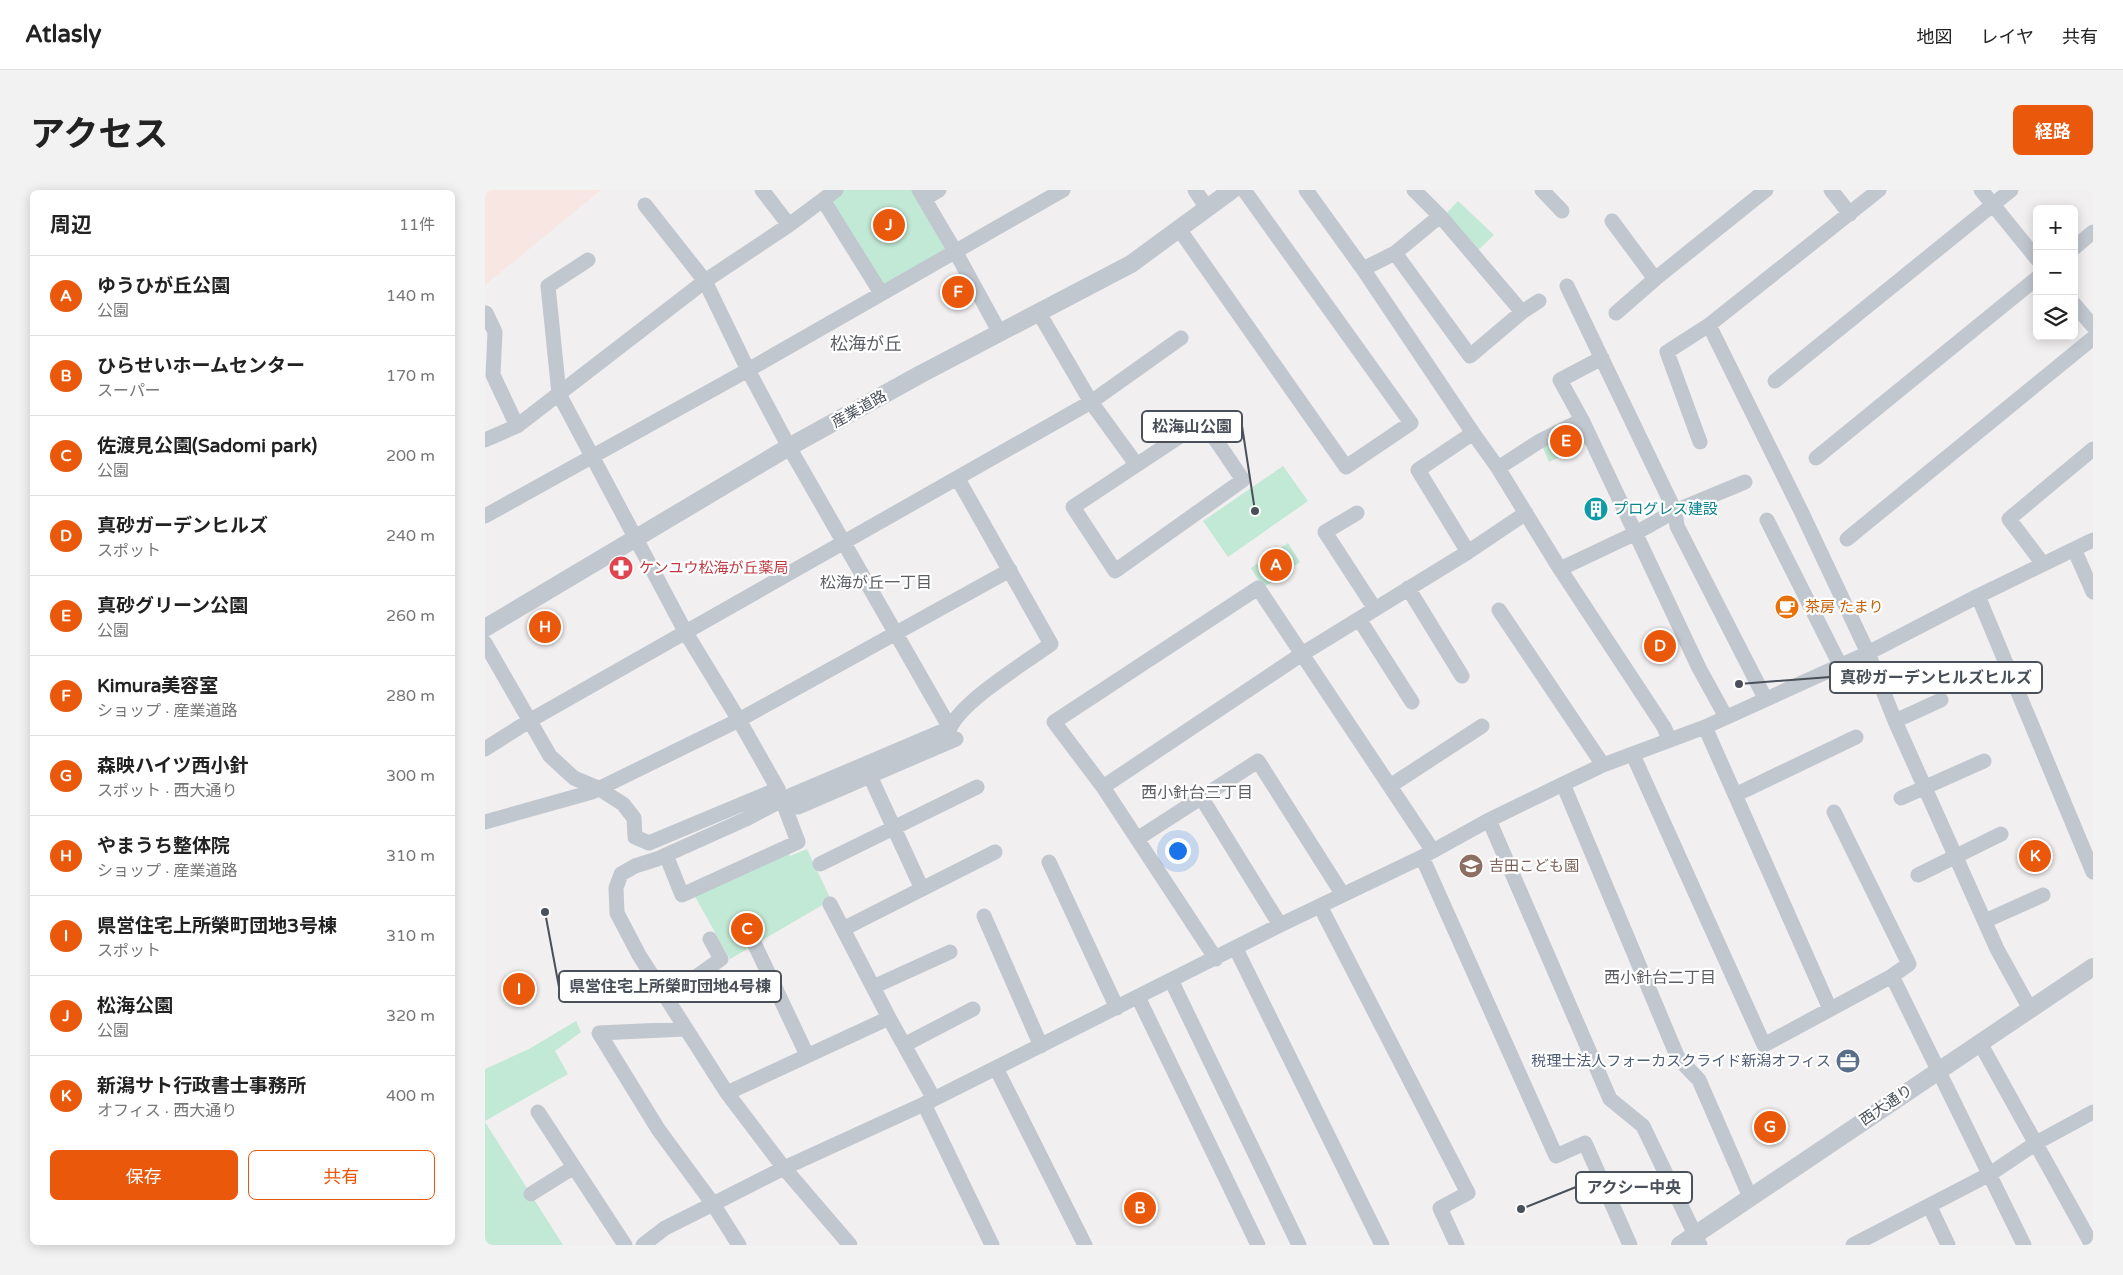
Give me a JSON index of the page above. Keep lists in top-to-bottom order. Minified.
{"streets":{"street":["産業道路","西大通り"]},"districts":["松海が丘","松海が丘一丁目","西小針台三丁目","西小針台二丁目"],"places":{"building":["プログレス建設"],"other":["松海山公園","真砂ガーデンヒルズヒルズ","県営住宅上所榮町団地4号棟","アクシー中央"],"pharmacy":["ケンユウ松海が丘薬局"],"cafe":["茶房 たまり"],"school or university":["吉田こども園"],"office":["税理士法人フォーカスクライド新潟オフィス"]},"page":{"header":"Atlasly","nav":["地図","レイヤ","共有"],"title":"アクセス","buttons":["経路",["保存","共有"]],"heading":["周辺","11件"],"map_buttons":["+","−"],"pins":["J","F","E","A","H","D","K","C","I","G","B"],"list":[{"mark":"A","name":"ゆうひが丘公園","note":"公園","value":"140 m"},{"mark":"B","name":"ひらせいホームセンター","note":"スーパー","value":"170 m"},{"mark":"C","name":"佐渡見公園(Sadomi park)","note":"公園","value":"200 m"},{"mark":"D","name":"真砂ガーデンヒルズ","note":"スポット","value":"240 m"},{"mark":"E","name":"真砂グリーン公園","note":"公園","value":"260 m"},{"mark":"F","name":"Kimura美容室","note":"ショップ · 産業道路","value":"280 m"},{"mark":"G","name":"森映ハイツ西小針","note":"スポット · 西大通り","value":"300 m"},{"mark":"H","name":"やまうち整体院","note":"ショップ · 産業道路","value":"310 m"},{"mark":"I","name":"県営住宅上所榮町団地3号棟","note":"スポット","value":"310 m"},{"mark":"J","name":"松海公園","note":"公園","value":"320 m"},{"mark":"K","name":"新潟サト行政書士事務所","note":"オフィス · 西大通り","value":"400 m"}]}}
